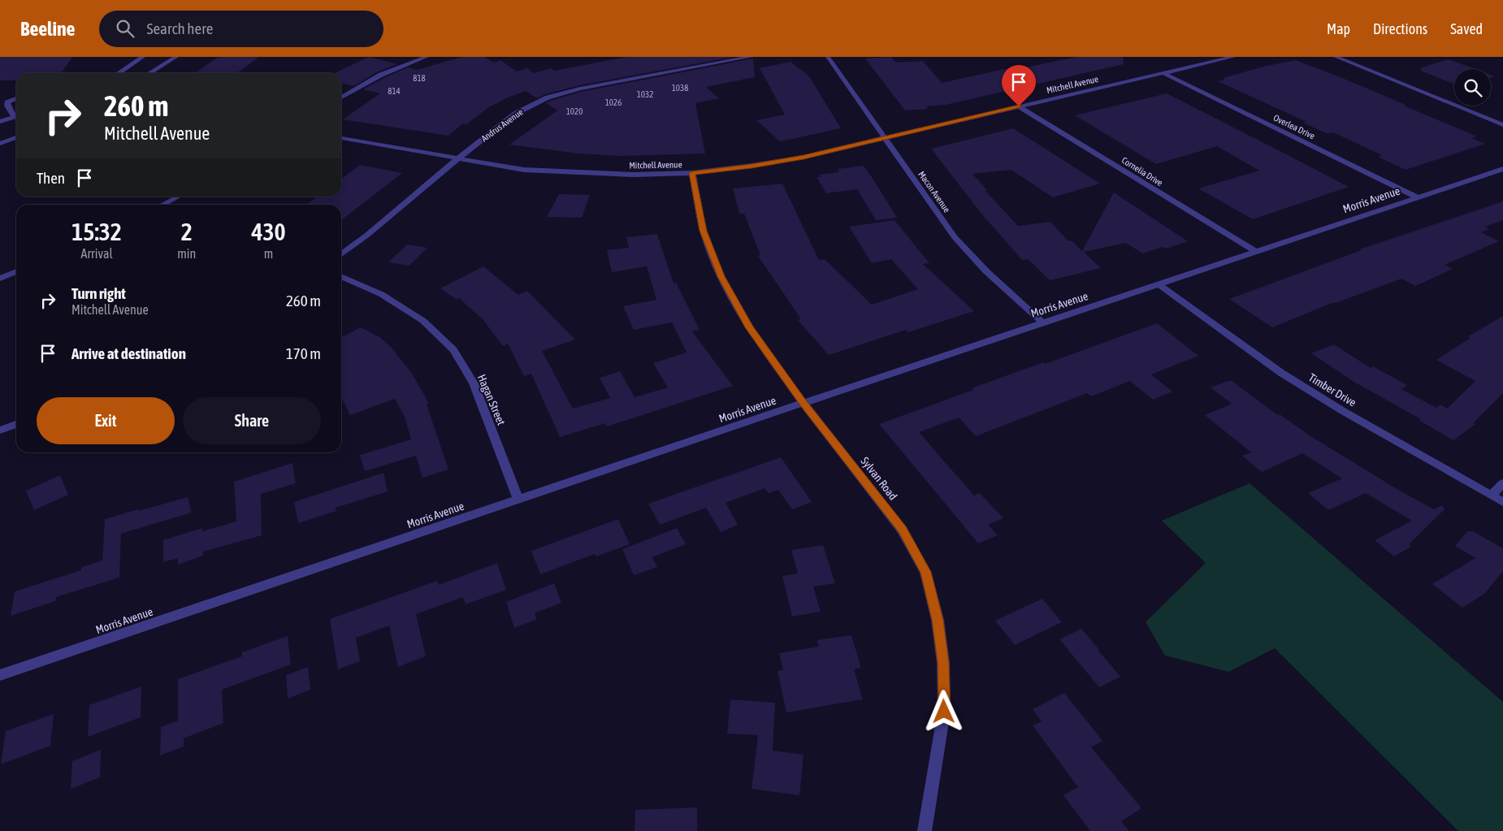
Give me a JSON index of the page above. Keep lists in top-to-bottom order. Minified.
{"streets":{"street":["Mitchell Avenue","Andrus Avenue","Overlea Drive","Cornelia Drive","Macon Avenue","Morris Avenue","Timber Drive","Hagan Street","Sylvan Road"]},"crossings":[["Mitchell Avenue","Andrus Avenue"],["Mitchell Avenue","Overlea Drive"],["Mitchell Avenue","Cornelia Drive"],["Mitchell Avenue","Macon Avenue"],["Mitchell Avenue","Sylvan Road"],["Overlea Drive","Morris Avenue"],["Cornelia Drive","Morris Avenue"],["Macon Avenue","Morris Avenue"],["Morris Avenue","Timber Drive"],["Morris Avenue","Hagan Street"],["Morris Avenue","Sylvan Road"]],"house_numbers":["818","1038","814","1032","1026","1020"],"page":{"header":"Beeline","search":"Search here","nav":["Map","Directions","Saved"],"turn":["260 m","Mitchell Avenue"],"then":"Then","eta":["15:32","Arrival","2","min","430","m"],"list":[{"name":"Turn right","note":"Mitchell Avenue","value":"260 m"},{"name":"Arrive at destination","value":"170 m"}],"buttons":["Exit","Share"]}}
